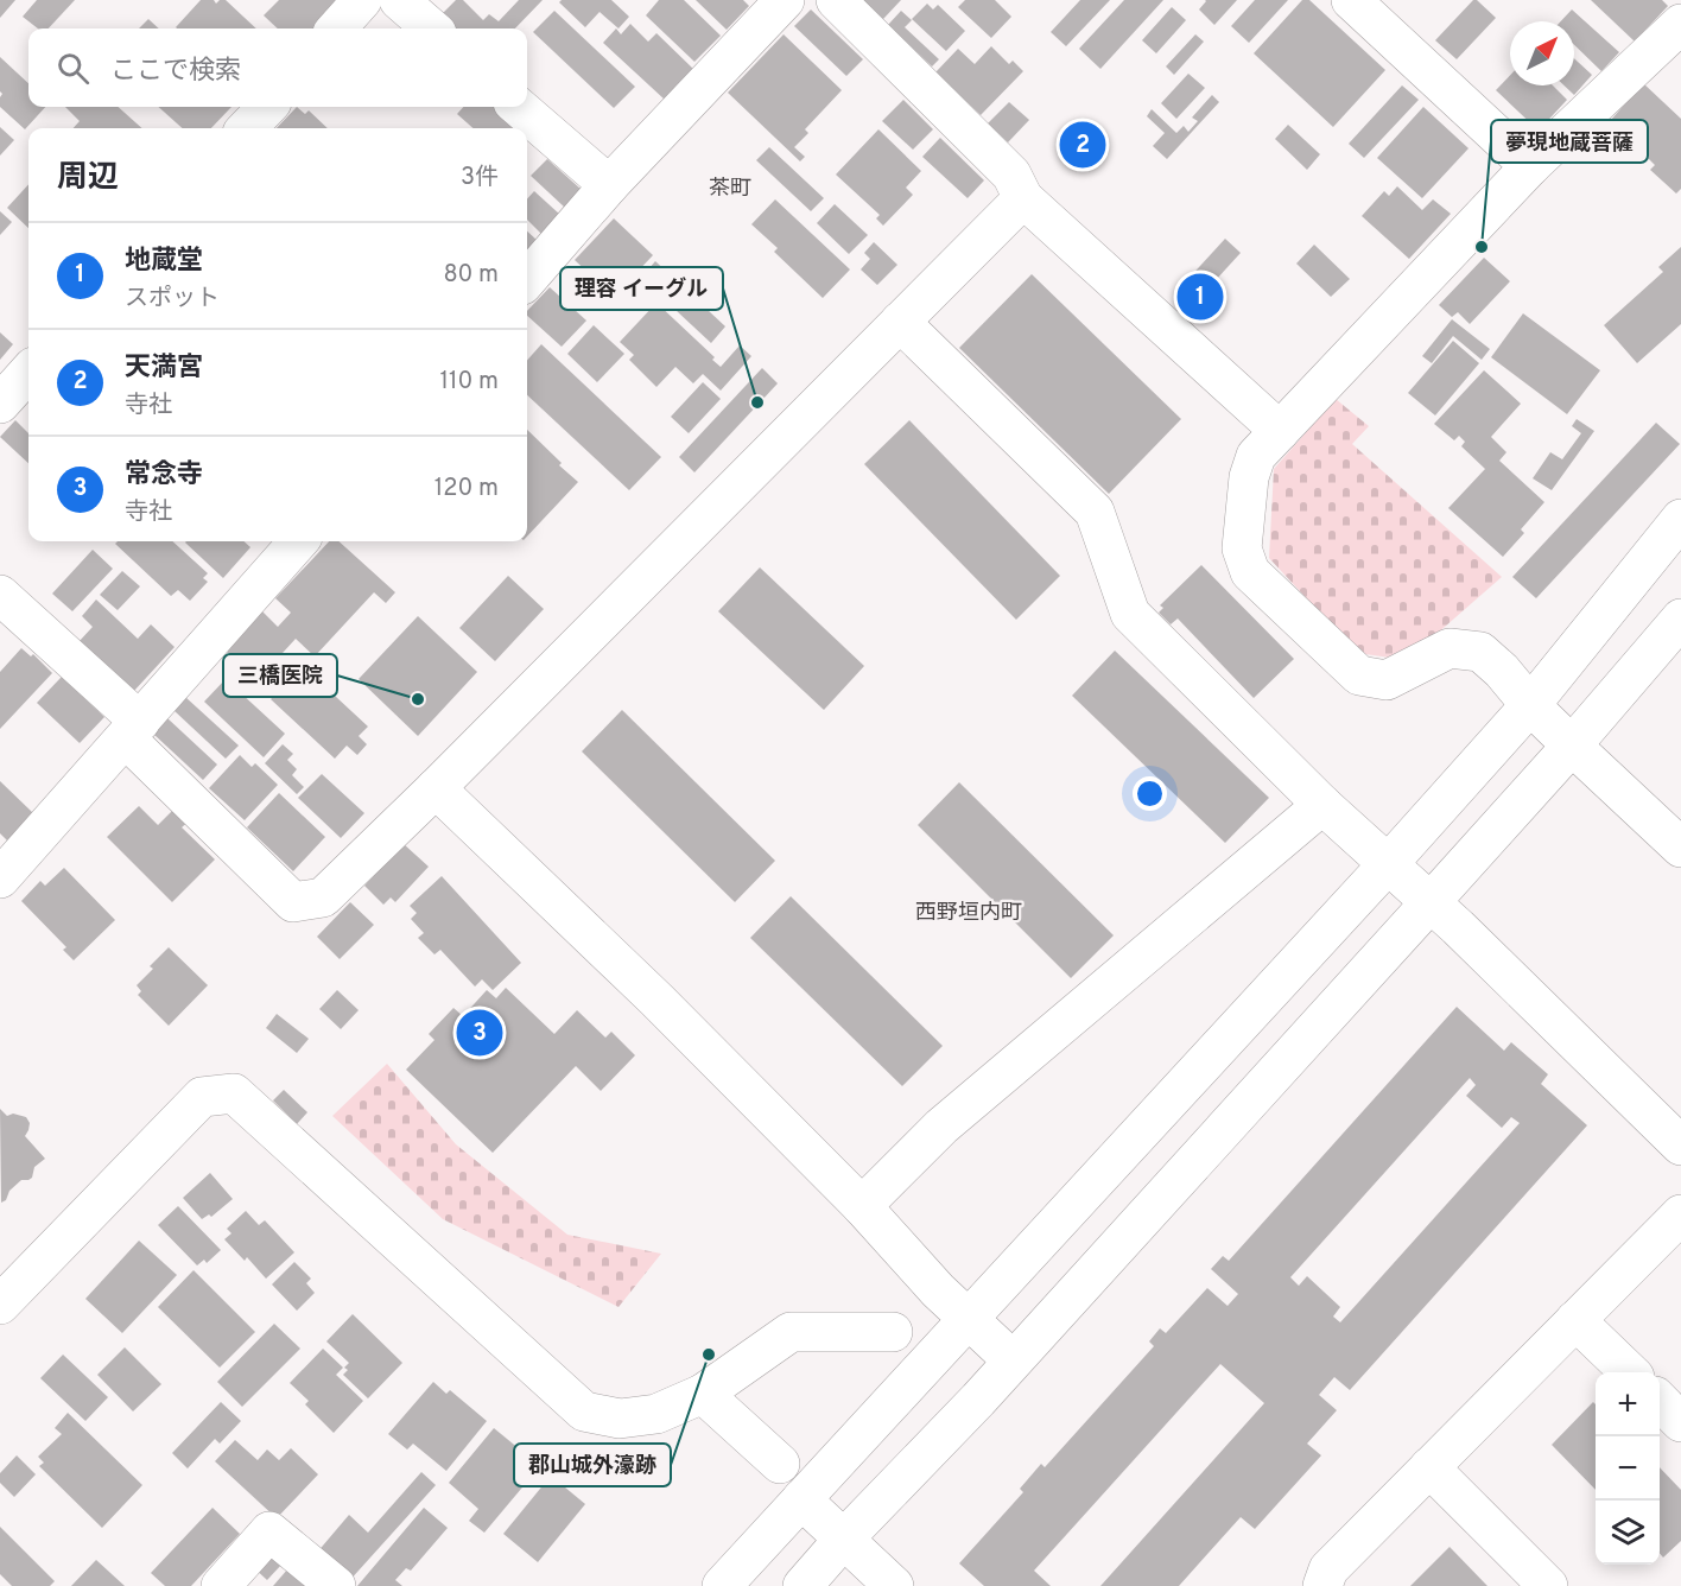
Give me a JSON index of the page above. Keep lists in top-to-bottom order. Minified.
{"districts":["茶町","西野垣内町"],"places":["夢現地蔵菩薩","理容 イーグル","三橋医院","郡山城外濠跡"],"north":"top right","page":{"search":"ここで検索","pins":["2","1","3"],"heading":["周辺","3件"],"list":[{"mark":"1","name":"地蔵堂","note":"スポット","value":"80 m"},{"mark":"2","name":"天満宮","note":"寺社","value":"110 m"},{"mark":"3","name":"常念寺","note":"寺社","value":"120 m"}],"map_buttons":["+","−"]}}
